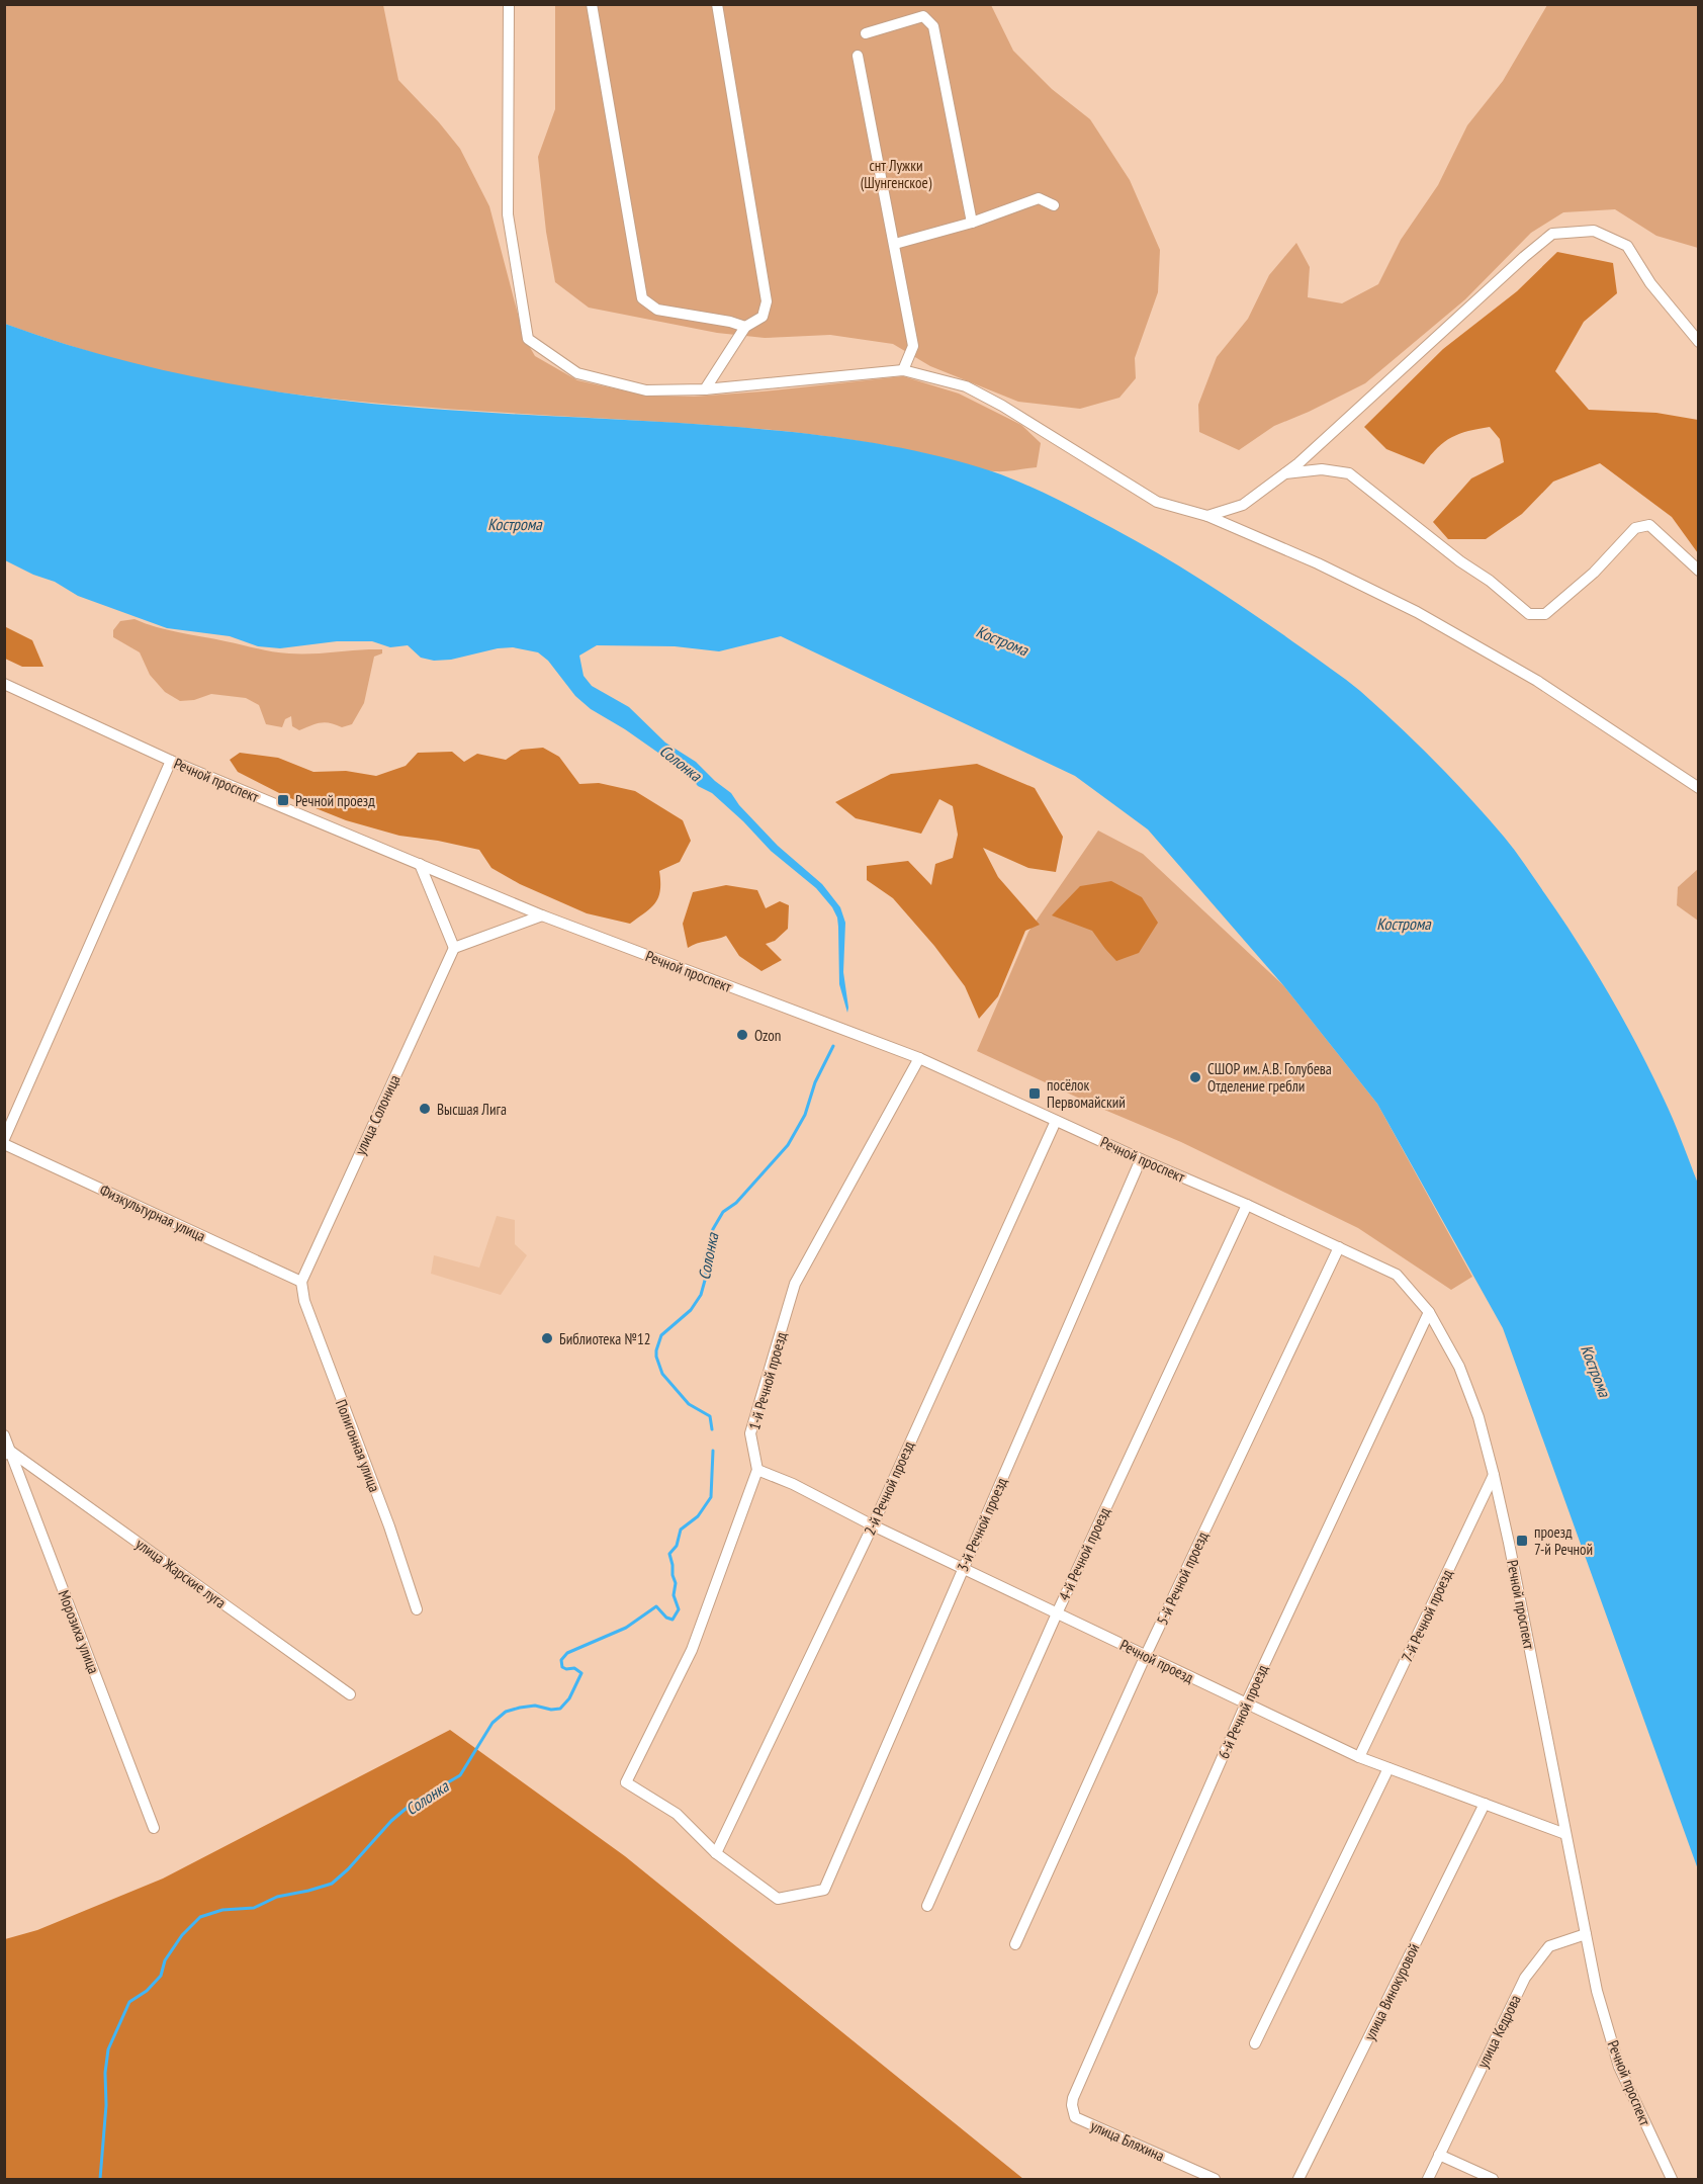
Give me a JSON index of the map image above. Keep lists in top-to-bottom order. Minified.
{"streets":{"street":["Речной проспект","улица Солоница","Физкультурная улица","1-й Речной проезд","Полигонная улица","2-й Речной проезд","3-й Речной проезд","4-й Речной проезд","улица Жарские луга","5-й Речной проезд","7-й Речной проезд","Морозиха улица","Речной проезд","6-й Речной проезд","улица Винокуровой","улица Кедрова","улица Бляхина"]},"crossings":[["Речной проспект","1-й Речной проезд"],["Речной проспект","2-й Речной проезд"],["Речной проспект","3-й Речной проезд"],["Речной проспект","4-й Речной проезд"],["Речной проспект","5-й Речной проезд"],["Речной проспект","7-й Речной проезд"],["Речной проспект","Речной проезд"],["Речной проспект","6-й Речной проезд"],["Речной проспект","улица Кедрова"],["улица Солоница","Физкультурная улица"],["улица Солоница","Полигонная улица"],["Физкультурная улица","Полигонная улица"],["1-й Речной проезд","Речной проезд"],["2-й Речной проезд","3-й Речной проезд"],["2-й Речной проезд","Речной проезд"],["3-й Речной проезд","Речной проезд"],["4-й Речной проезд","Речной проезд"],["улица Жарские луга","Морозиха улица"],["5-й Речной проезд","Речной проезд"],["7-й Речной проезд","Речной проезд"],["Речной проезд","6-й Речной проезд"],["Речной проезд","улица Винокуровой"],["6-й Речной проезд","улица Бляхина"]],"water":["Кострома","Солонка"],"parks":["снт Лужки (Шунгенское)"],"places":{"transit":["Речной проезд","посёлок Первомайский","проезд 7-й Речной"],"other":["Ozon","СШОР им. А.В. Голубева Отделение гребли","Высшая Лига","Библиотека №12"]}}
